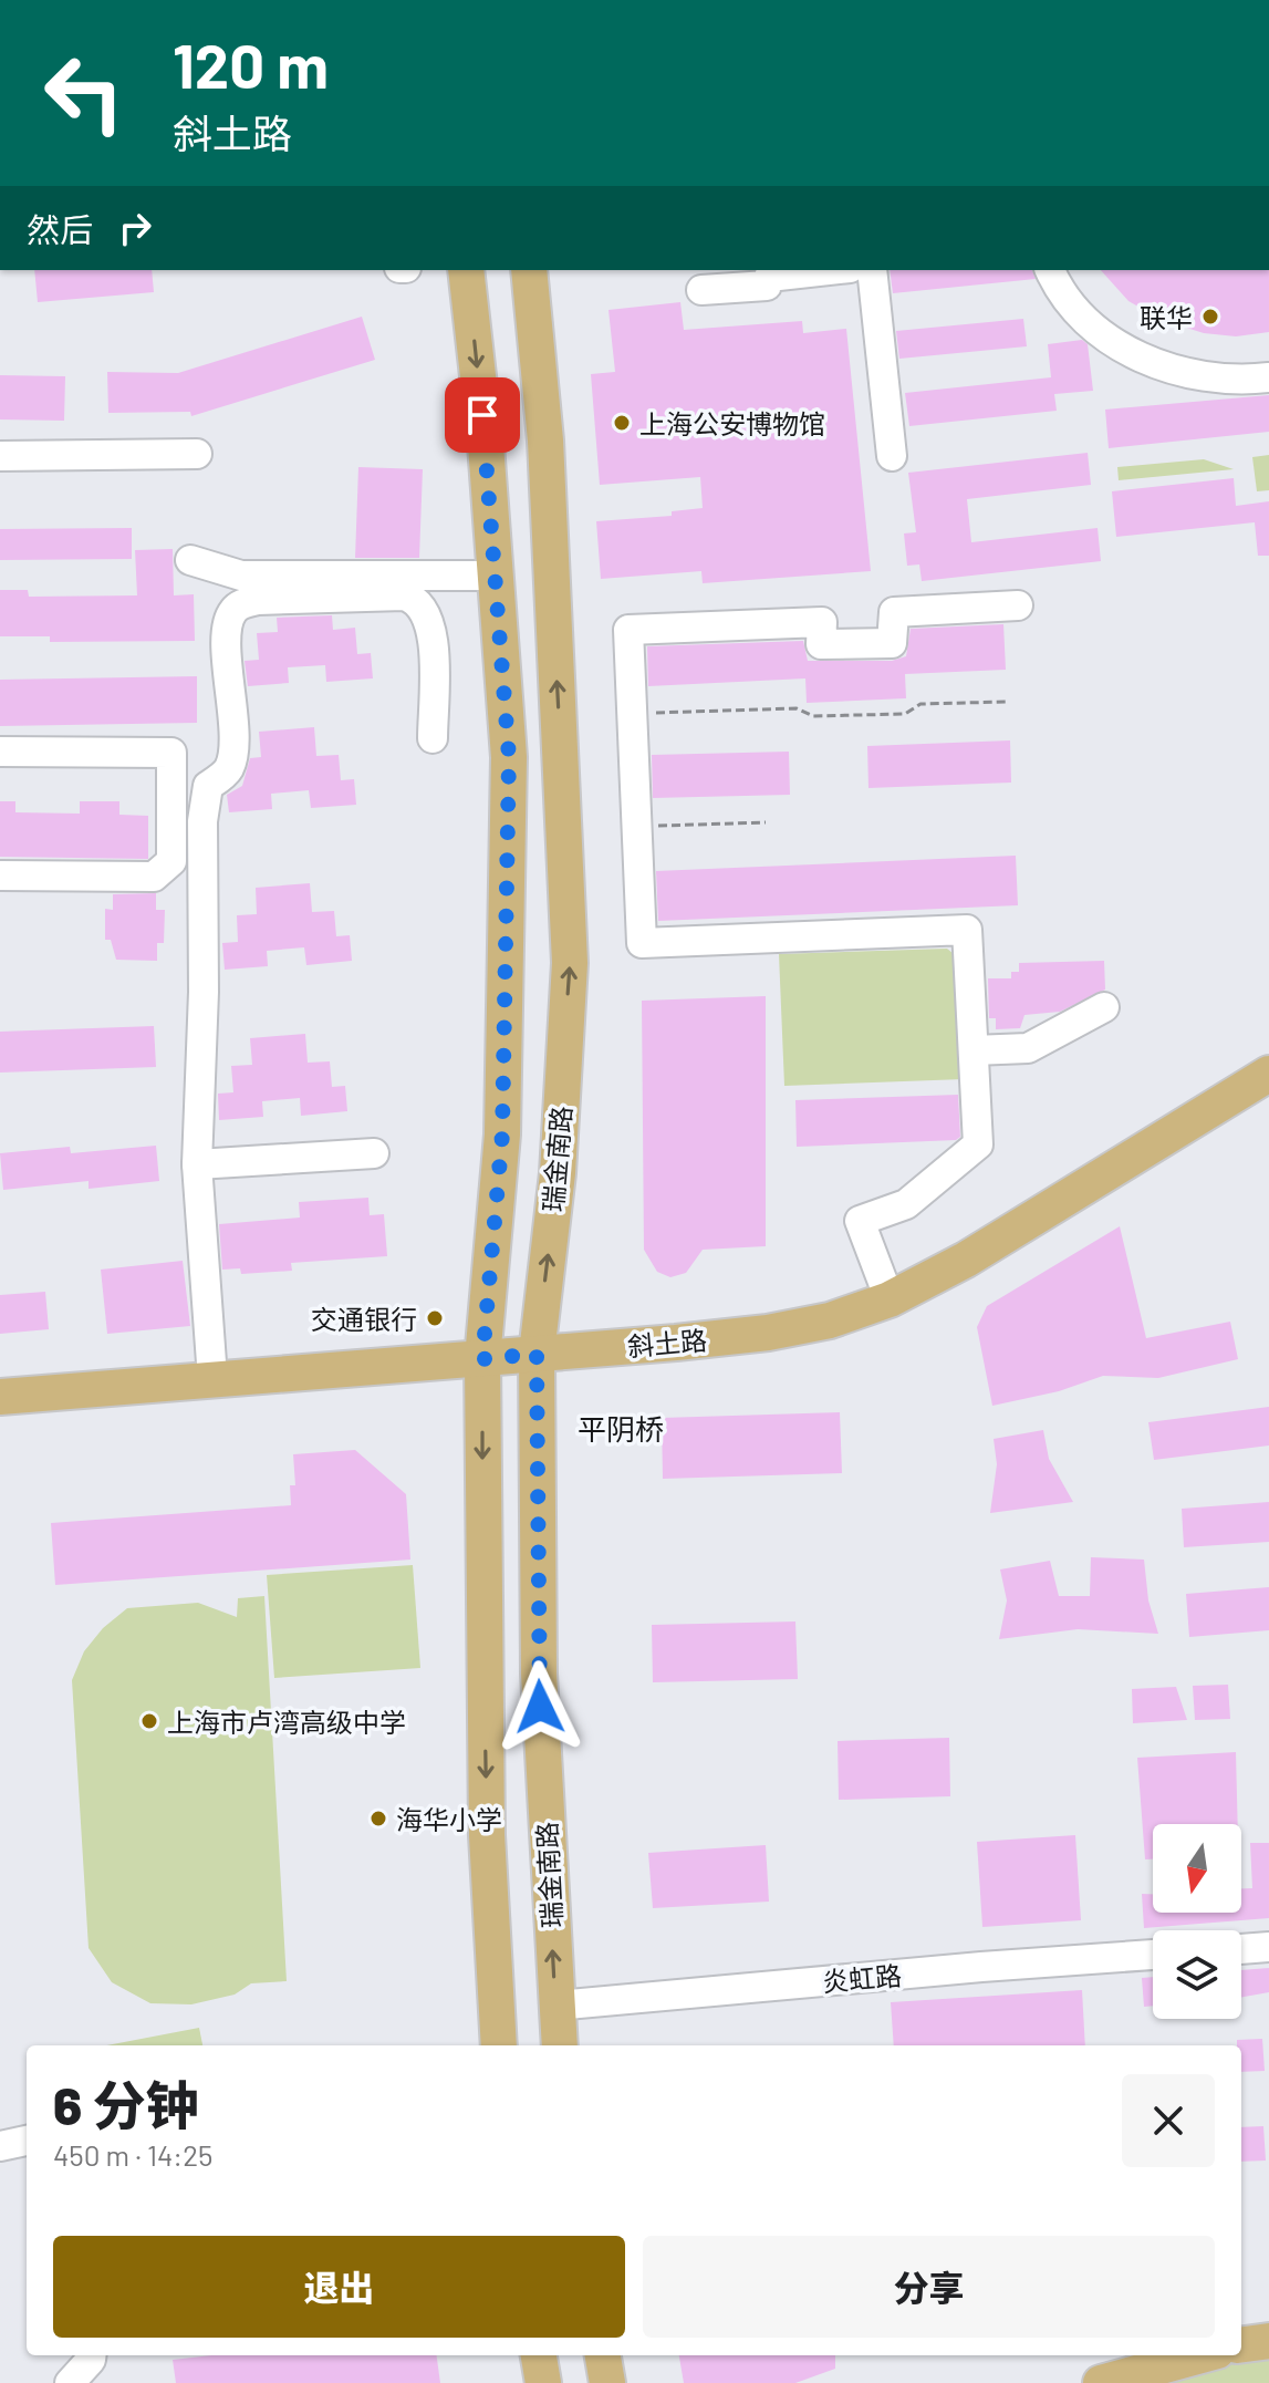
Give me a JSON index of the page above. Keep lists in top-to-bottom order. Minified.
{"streets":{"main road":["瑞金南路","斜土路"],"street":["炎虹路"]},"crossings":[["瑞金南路","斜土路"],["瑞金南路","炎虹路"]],"districts":["平阴桥"],"places":["联华","上海公安博物馆","交通银行","上海市卢湾高级中学","海华小学"],"north":"bottom","page":{"turn":["120 m","斜土路"],"then":"然后","heading":["6 分钟","450 m · 14:25"],"buttons":["退出","分享"]}}
